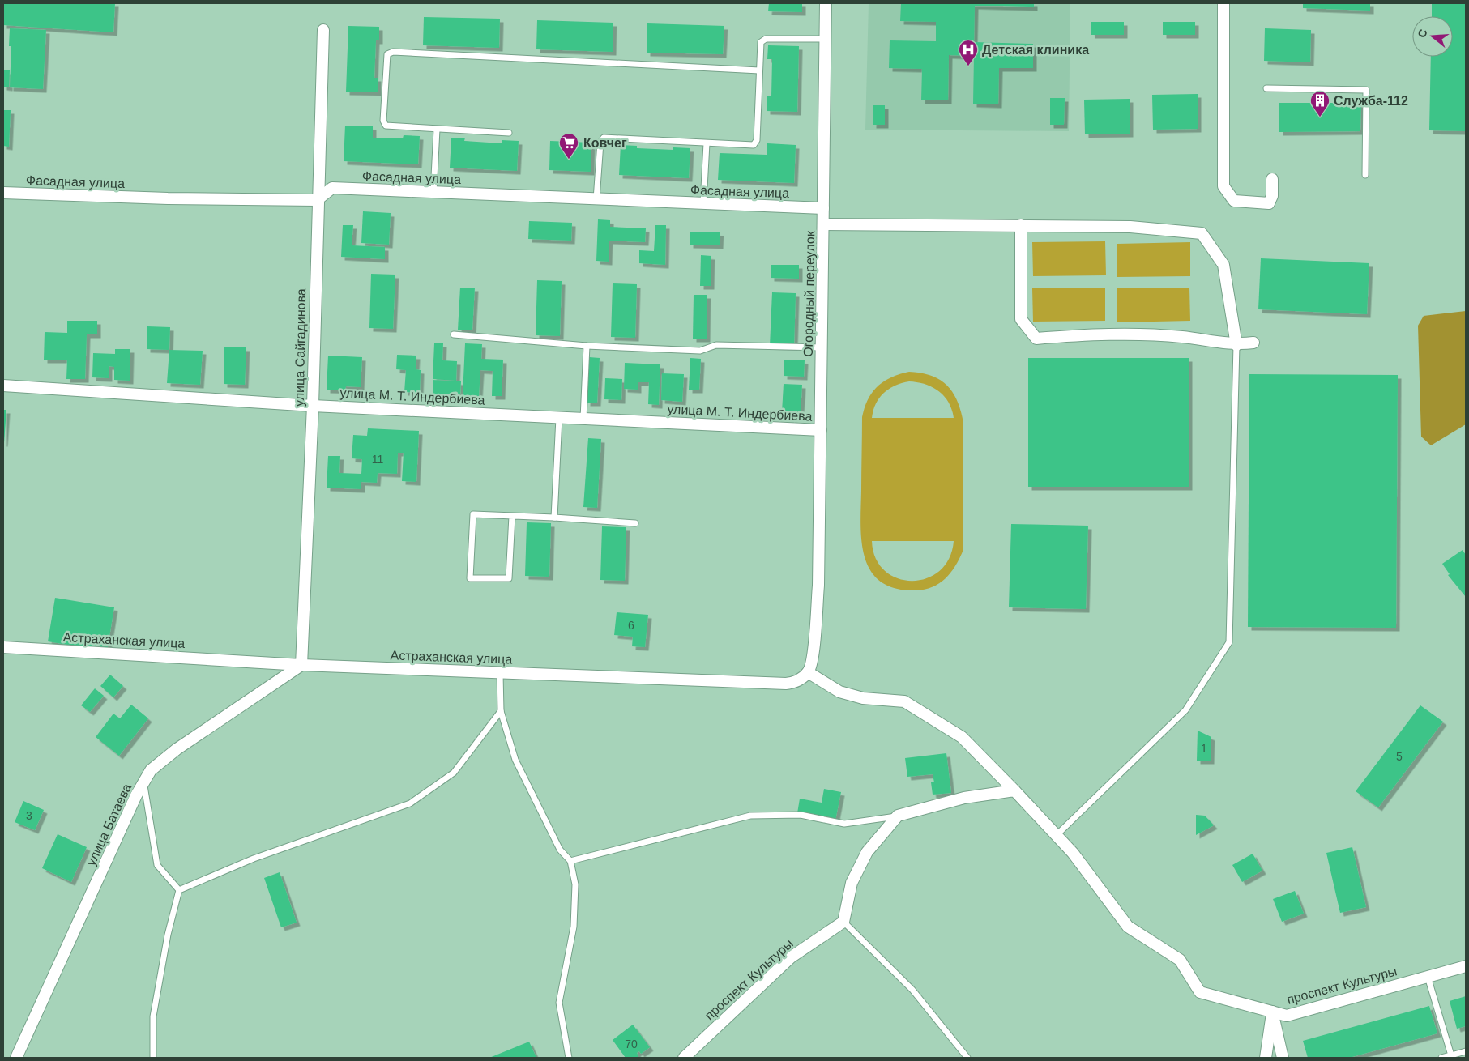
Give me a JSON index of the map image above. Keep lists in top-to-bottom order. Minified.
{"streets":{"street":["Фасадная улица","Огородный переулок","улица Сайгадинова","улица М. Т. Индербиева","Астраханская улица","улица Батаева","проспект Культуры"]},"crossings":[["Фасадная улица","Огородный переулок"],["Фасадная улица","улица Сайгадинова"],["Огородный переулок","улица М. Т. Индербиева"],["Огородный переулок","Астраханская улица"],["Огородный переулок","проспект Культуры"],["улица Сайгадинова","улица М. Т. Индербиева"],["улица Сайгадинова","Астраханская улица"],["улица Сайгадинова","улица Батаева"],["Астраханская улица","улица Батаева"],["Астраханская улица","проспект Культуры"]],"places":{"hospital":["Детская клиника"],"building":["Служба-112"],"supermarket":["Ковчег"]},"house_numbers":["11","6","1","5","3","70"],"north":"left"}
